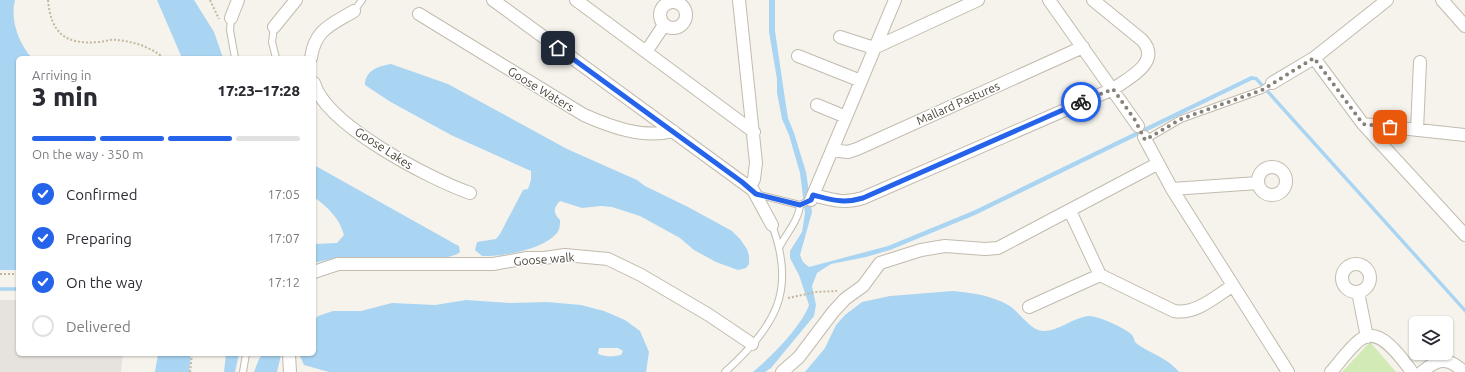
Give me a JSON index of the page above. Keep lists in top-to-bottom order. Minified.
{"streets":{"street":["Goose Waters","Mallard Pastures","Goose Lakes","Goose walk"]},"page":{"heading":["3 min","Arriving in","17:23–17:28"],"bar":"On the way · 350 m","list":[["Confirmed","17:05"],["Preparing","17:07"],["On the way","17:12"],"Delivered"]}}
